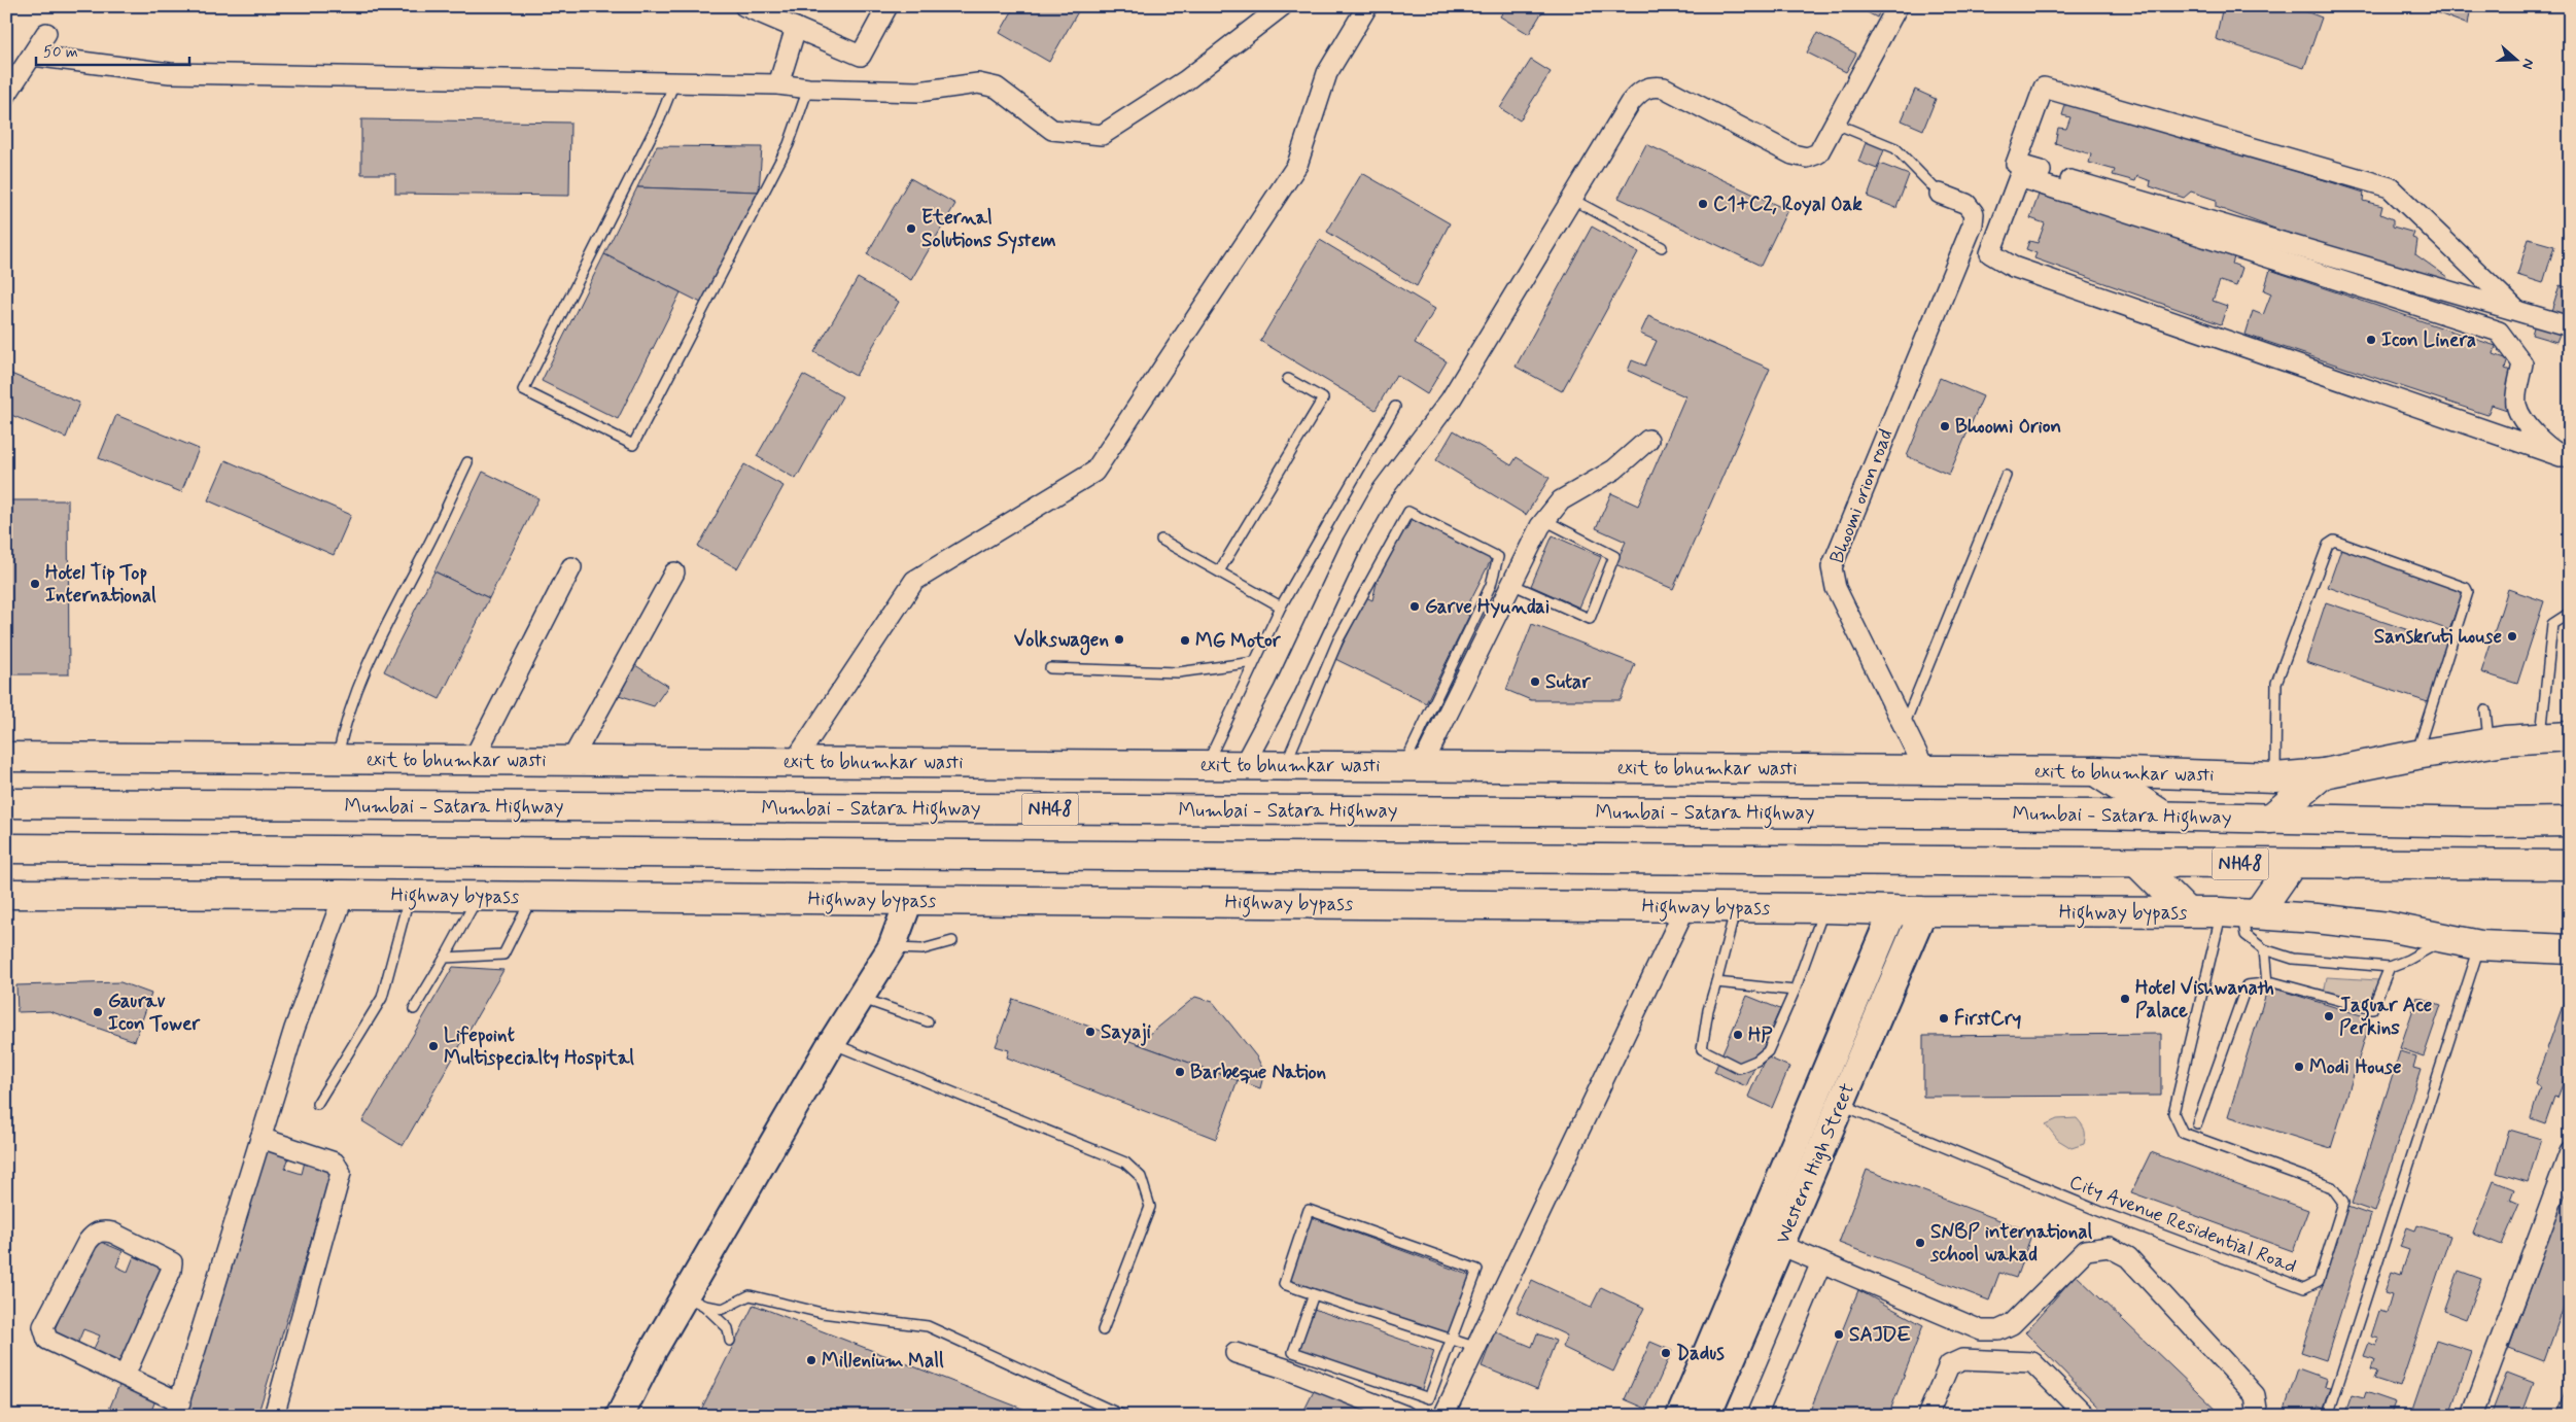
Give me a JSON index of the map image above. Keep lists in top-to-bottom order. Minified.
{"streets":{"main road":["exit to bhumkar wasti","Mumbai - Satara Highway","NH48","Highway bypass"],"street":["Bhoomi orion road","Western High Street"],"lane":["City Avenue Residential Road"]},"crossings":[["Bhoomi orion road","exit to bhumkar wasti"],["Highway bypass","Western High Street"],["Highway bypass","City Avenue Residential Road"],["Western High Street","City Avenue Residential Road"]],"places":["C1+C2, Royal Oak","Eternal Solutions System","Icon Linera","Bhoomi Orion","Hotel Tip Top International","Garve Hyundai","Sanskruti house","Volkswagen","MG Motor","Sutar","Hotel Vishwanath Palace","Gaurav Icon Tower","Jaguar Ace Perkins","FirstCry","Sayaji","HP","Lifepoint Multispecialty Hospital","Modi House","Barbeque Nation","SNBP international school wakad","SAJDE","Dadus","Millenium Mall"],"scale_bar":"50 m","north":"right"}
